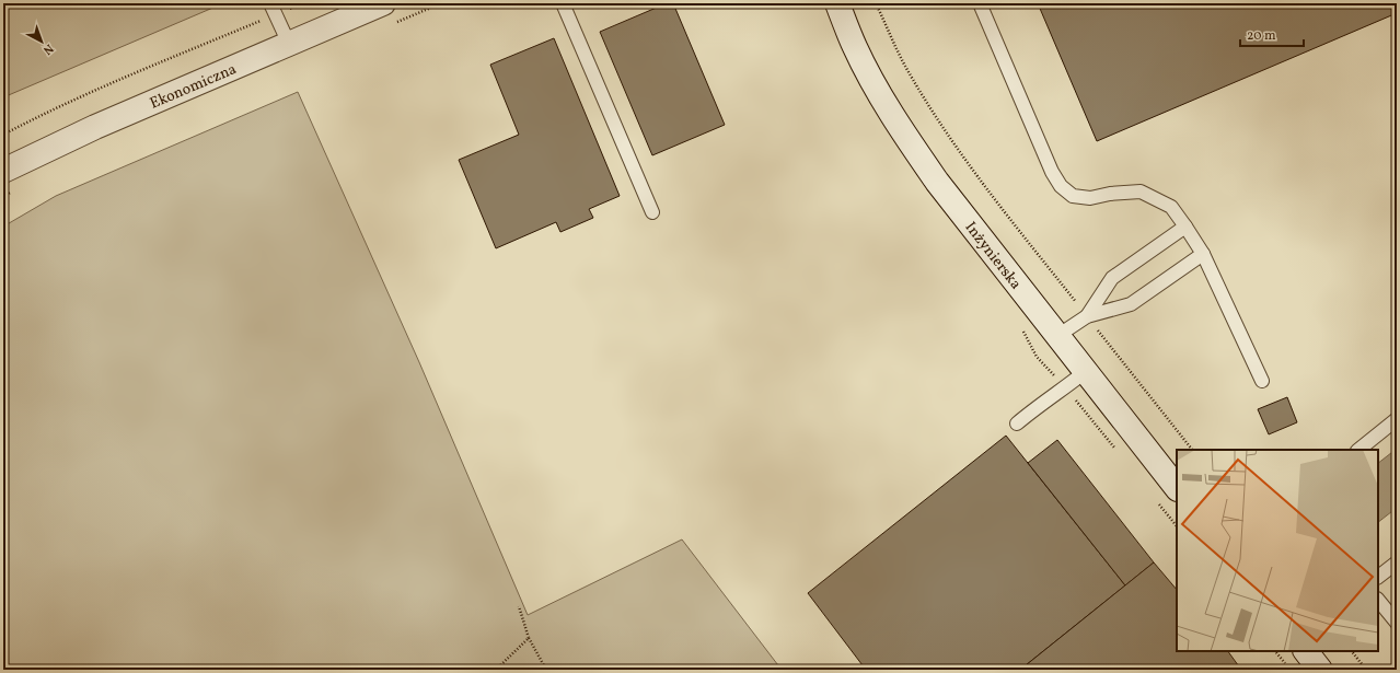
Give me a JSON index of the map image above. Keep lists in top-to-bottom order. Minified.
{"streets":{"street":["Ekonomiczna","Inżynierska"]},"scale_bar":"20 m","north":"bottom right"}
